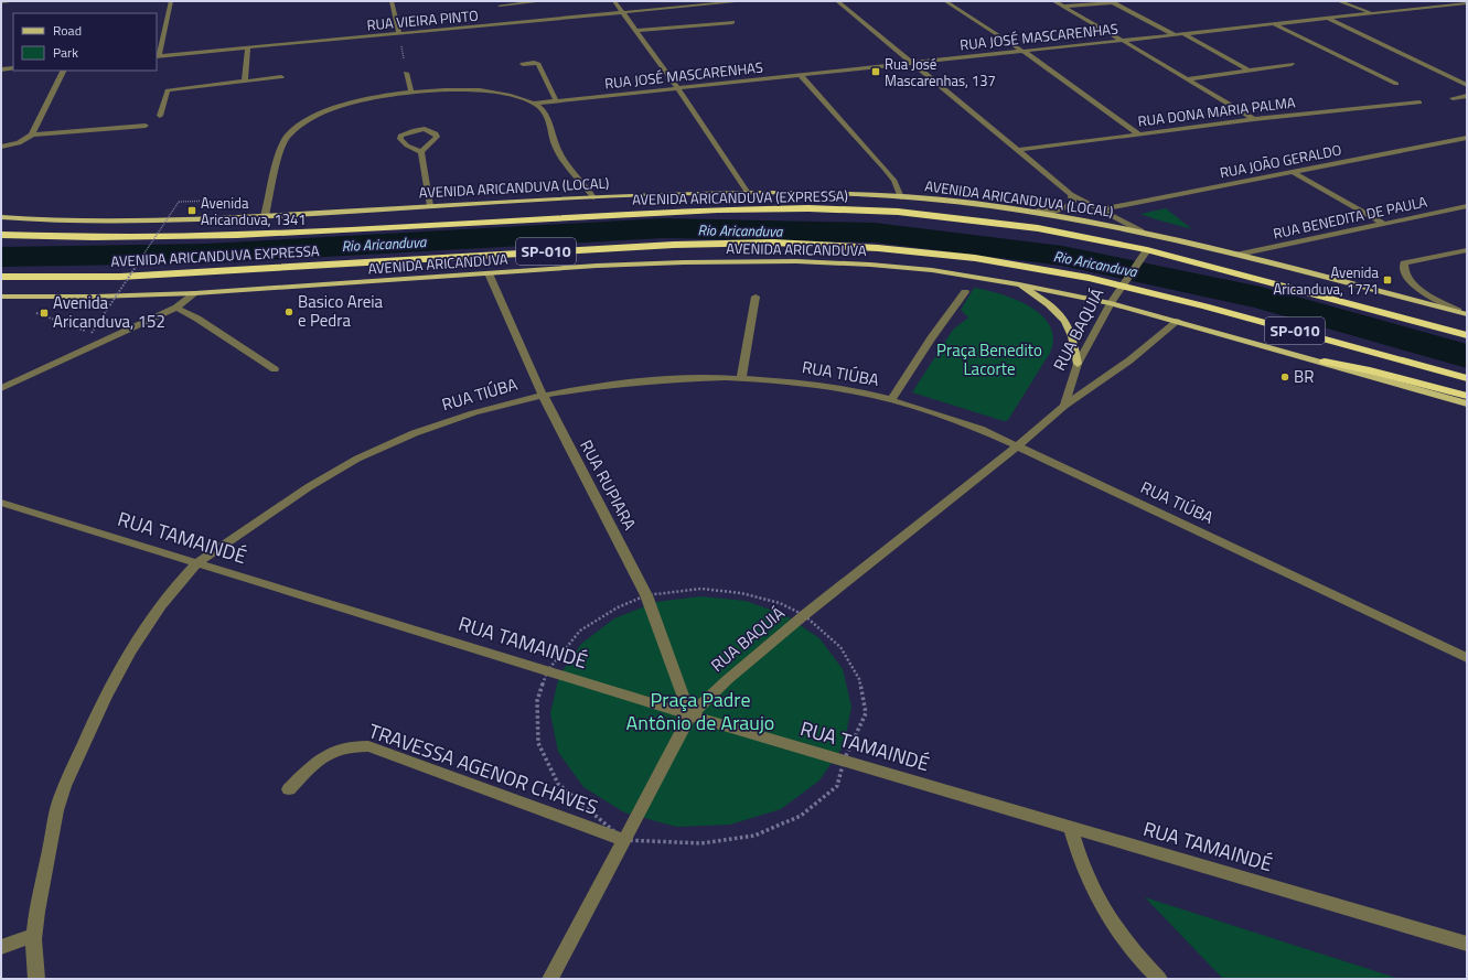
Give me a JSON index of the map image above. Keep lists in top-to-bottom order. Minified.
{"streets":{"highway":["AVENIDA ARICANDUVA (EXPRESSA)","SP-010","AVENIDA ARICANDUVA EXPRESSA"],"main road":["AVENIDA ARICANDUVA (LOCAL)","AVENIDA ARICANDUVA"],"street":["RUA VIEIRA PINTO","RUA JOSÉ MASCARENHAS","RUA DONA MARIA PALMA","RUA JOÃO GERALDO","RUA BENEDITA DE PAULA","RUA BAQUIÁ","RUA TIÚBA","RUA RUPIARA","RUA TAMAINDÉ","TRAVESSA AGENOR CHAVES"]},"crossings":[["AVENIDA ARICANDUVA (LOCAL)","RUA BENEDITA DE PAULA"],["AVENIDA ARICANDUVA (EXPRESSA)","RUA BAQUIÁ"],["AVENIDA ARICANDUVA","RUA BAQUIÁ"],["AVENIDA ARICANDUVA","RUA RUPIARA"],["SP-010","AVENIDA ARICANDUVA EXPRESSA"],["SP-010","RUA BAQUIÁ"],["AVENIDA ARICANDUVA EXPRESSA","RUA BAQUIÁ"],["RUA BAQUIÁ","RUA TIÚBA"],["RUA BAQUIÁ","RUA RUPIARA"],["RUA BAQUIÁ","RUA TAMAINDÉ"],["RUA BAQUIÁ","TRAVESSA AGENOR CHAVES"],["RUA TIÚBA","RUA RUPIARA"],["RUA TIÚBA","RUA TAMAINDÉ"],["RUA RUPIARA","RUA TAMAINDÉ"]],"water":["Rio Aricanduva"],"parks":["Praça Benedito Lacorte","Praça Padre Antônio de Araujo"],"places":{"transit":["Rua José Mascarenhas, 137","Avenida Aricanduva, 1341","Avenida Aricanduva, 1771","Avenida Aricanduva, 152"],"other":["Basico Areia e Pedra","BR"]},"legend":["Road","Park"]}
